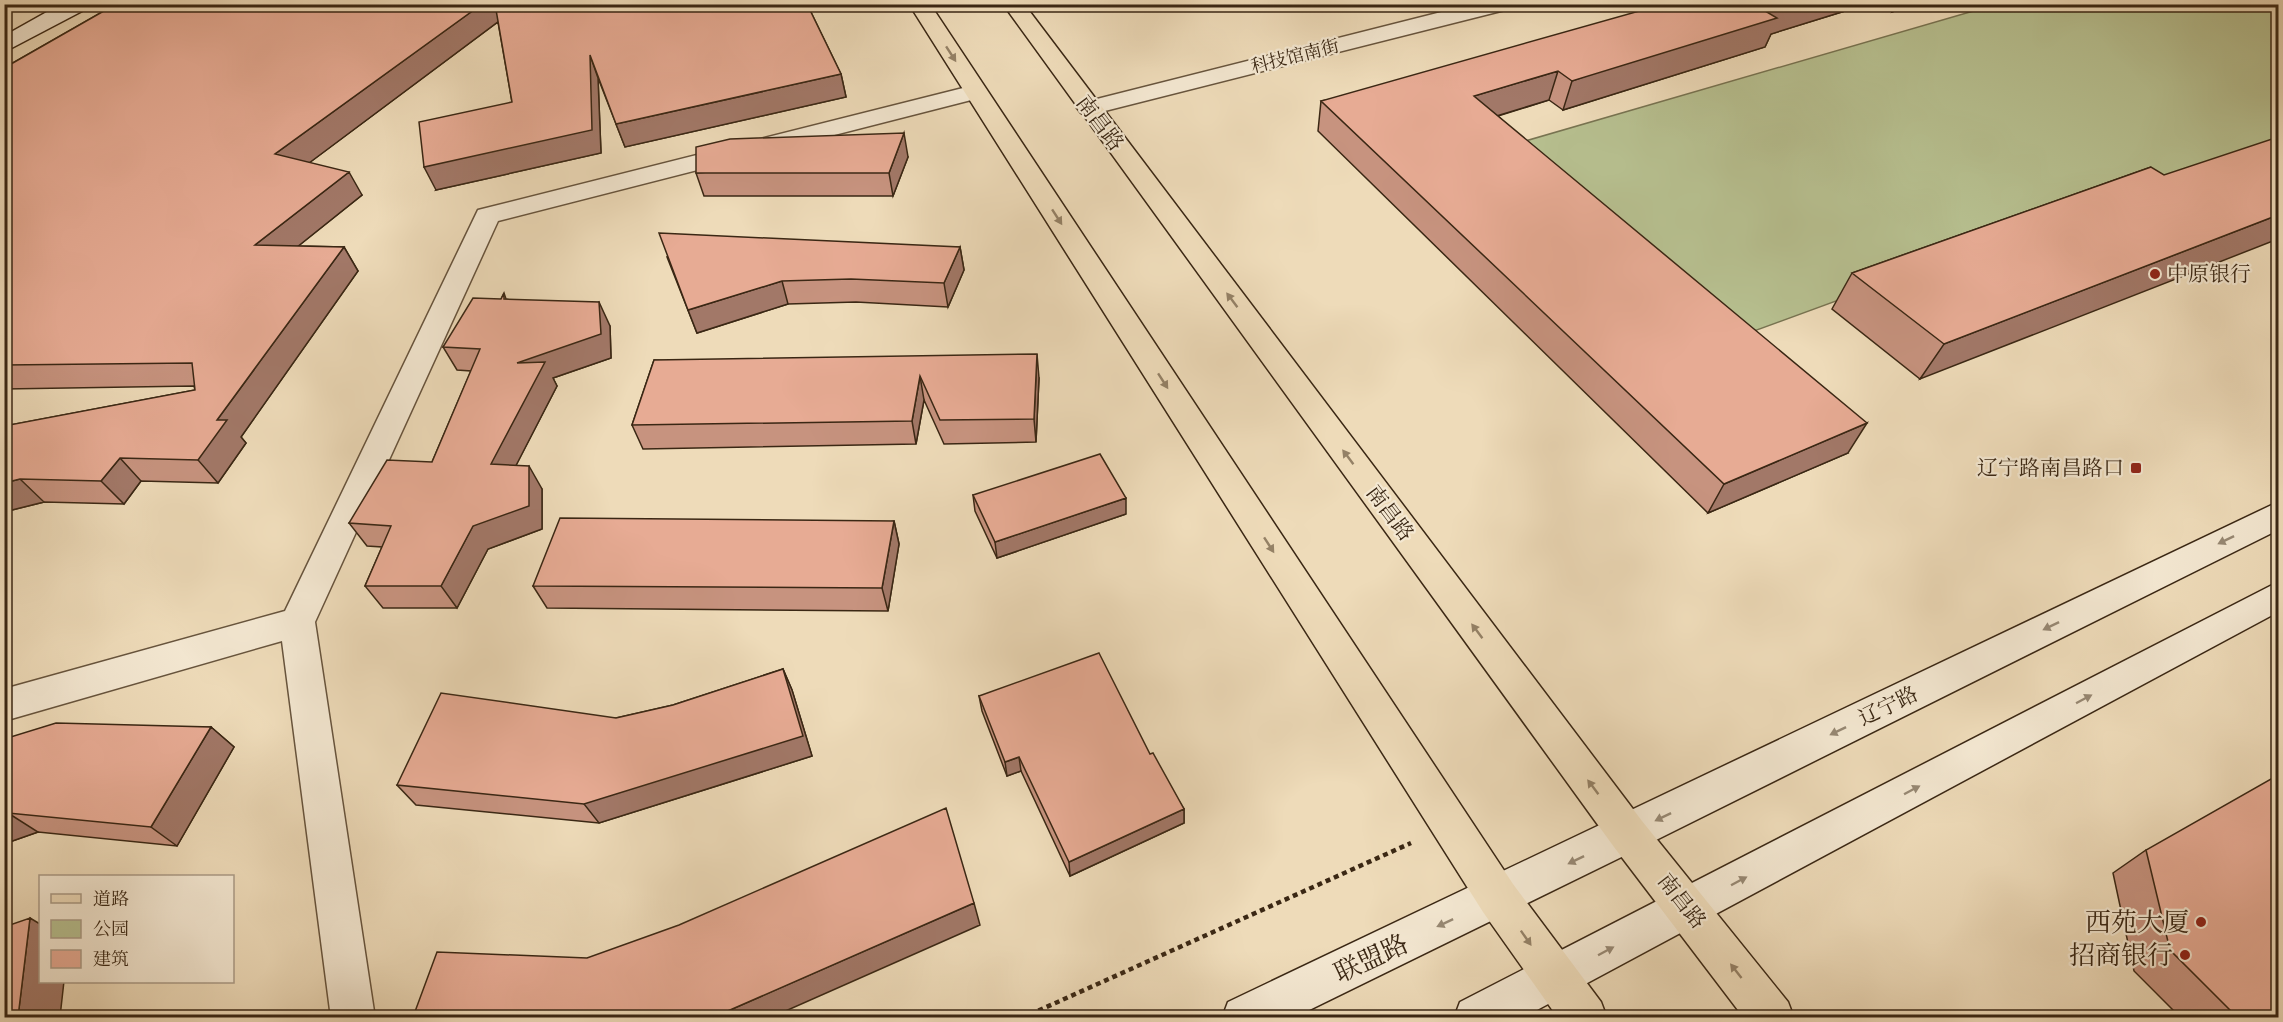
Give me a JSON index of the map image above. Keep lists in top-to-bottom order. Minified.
{"streets":{"main road":["南昌路"],"street":["科技馆南街","辽宁路","联盟路"]},"crossings":[["科技馆南街","南昌路"],["南昌路","辽宁路"],["辽宁路","联盟路"]],"one_way":["联盟路"],"places":{"other":["中原银行","西苑大厦","招商银行"],"transit":["辽宁路南昌路口"]},"legend":["道路","公园","建筑"]}
